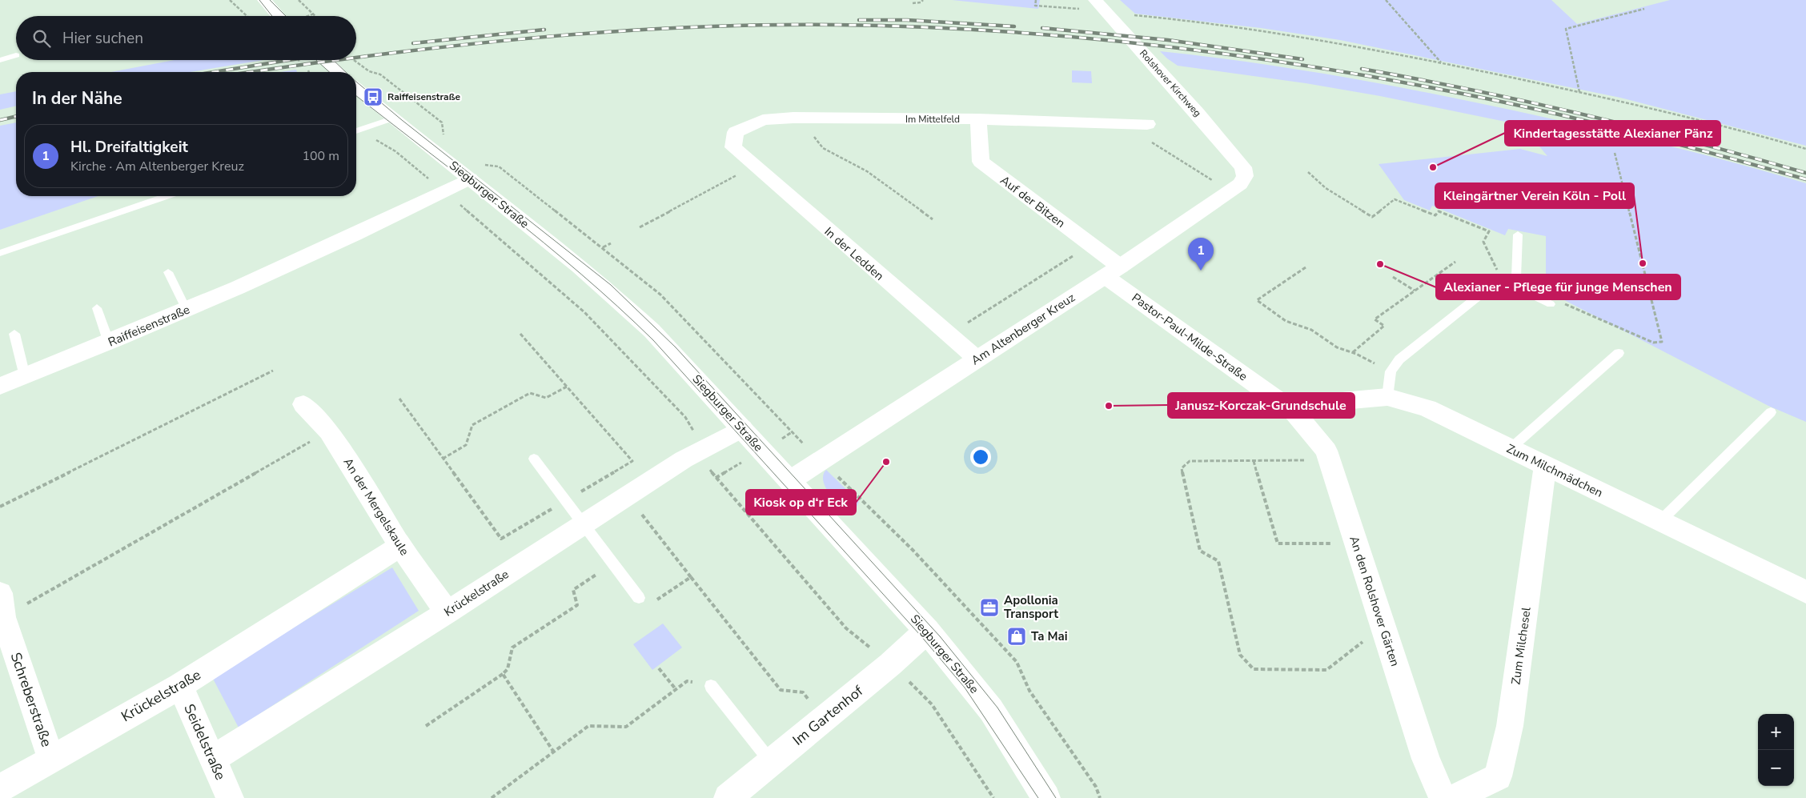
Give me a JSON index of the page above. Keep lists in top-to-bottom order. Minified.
{"streets":{"street":["Rolshover Kirchweg","Im Mittelfeld","Siegburger Straße","Auf der Bitzen","In der Ledden","Raiffeisenstraße","Am Altenberger Kreuz","Pastor-Paul-Milde-Straße","Zum Milchmädchen","An der Mergelskaule","Krückelstraße","An den Rolshover Gärten","Zum Milchesel","Schreberstraße","Im Gartenhof","Seidelstraße"]},"crossings":[["Rolshover Kirchweg","Am Altenberger Kreuz"],["Im Mittelfeld","Auf der Bitzen"],["Im Mittelfeld","In der Ledden"],["Siegburger Straße","Raiffeisenstraße"],["Siegburger Straße","Am Altenberger Kreuz"],["Siegburger Straße","Krückelstraße"],["Siegburger Straße","Im Gartenhof"],["Auf der Bitzen","Am Altenberger Kreuz"],["Auf der Bitzen","Pastor-Paul-Milde-Straße"],["In der Ledden","Am Altenberger Kreuz"],["Am Altenberger Kreuz","Pastor-Paul-Milde-Straße"],["Pastor-Paul-Milde-Straße","Zum Milchmädchen"],["Pastor-Paul-Milde-Straße","An den Rolshover Gärten"],["Zum Milchmädchen","An den Rolshover Gärten"],["Zum Milchmädchen","Zum Milchesel"],["An der Mergelskaule","Krückelstraße"],["Krückelstraße","Schreberstraße"],["Krückelstraße","Seidelstraße"]],"places":{"bus stop":["Raiffeisenstraße"],"other":["Kindertagesstätte Alexianer Pänz","Kleingärtner Verein Köln - Poll","Alexianer - Pflege für junge Menschen","Janusz-Korczak-Grundschule","Kiosk op d‘r Eck"],"office":["Apollonia Transport"],"shop":["Ta Mai"]},"page":{"search":"Hier suchen","heading":"In der Nähe","list":[{"mark":"1","name":"Hl. Dreifaltigkeit","note":"Kirche · Am Altenberger Kreuz","value":"100 m"}],"pins":"1","map_buttons":["+","−"]}}
